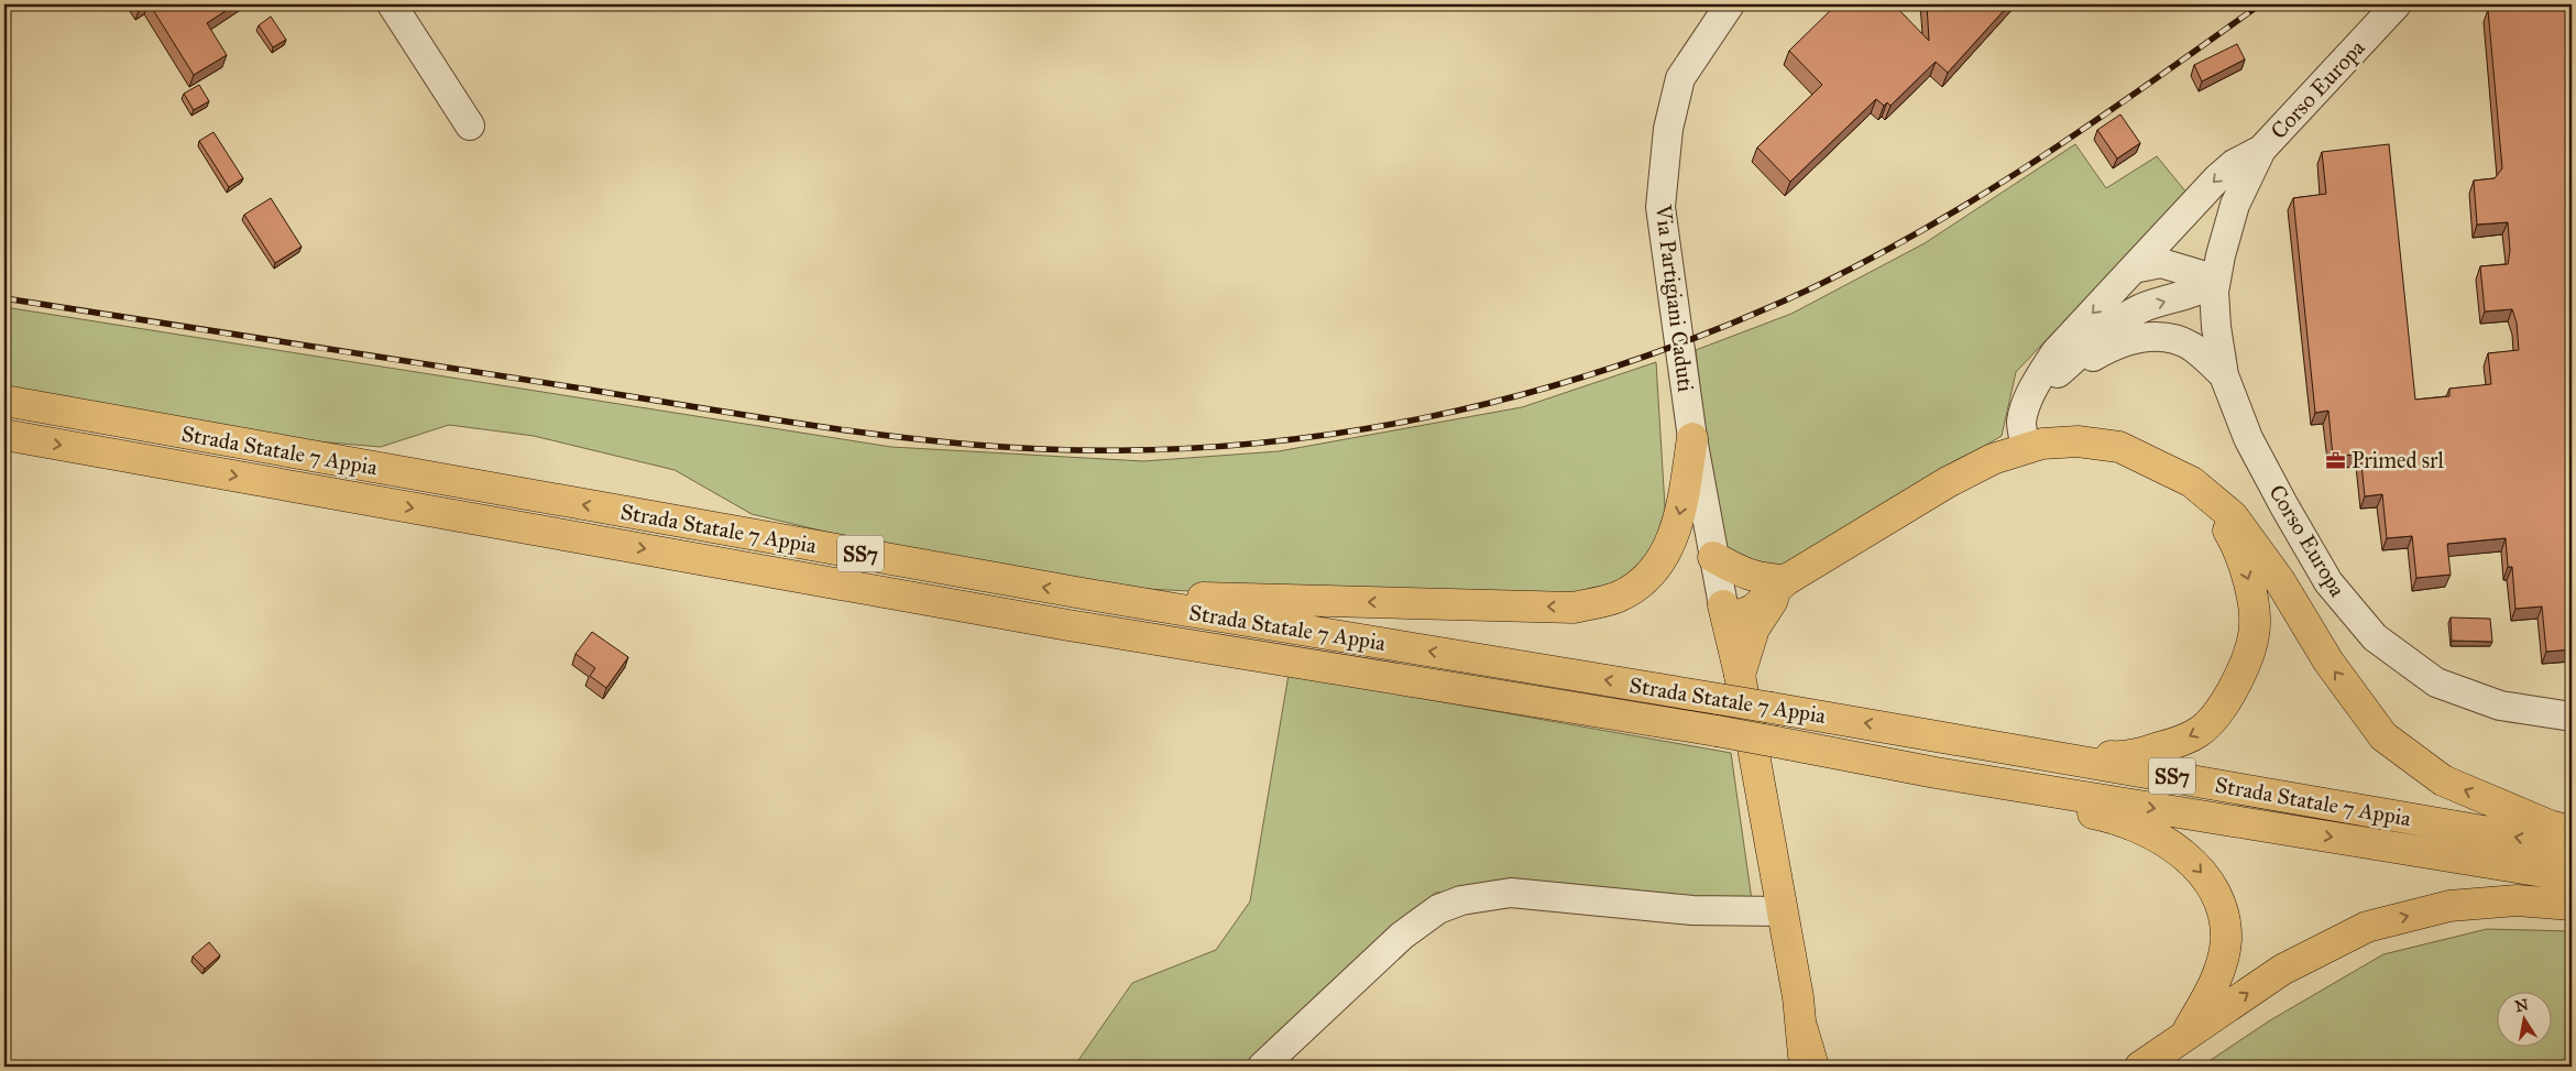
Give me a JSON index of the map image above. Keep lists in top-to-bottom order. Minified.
{"streets":{"main road":["Strada Statale 7 Appia","SS7"],"street":["Corso Europa","Via Partigiani Caduti"]},"places":{"office":["Primed srl"]},"north":"top"}
